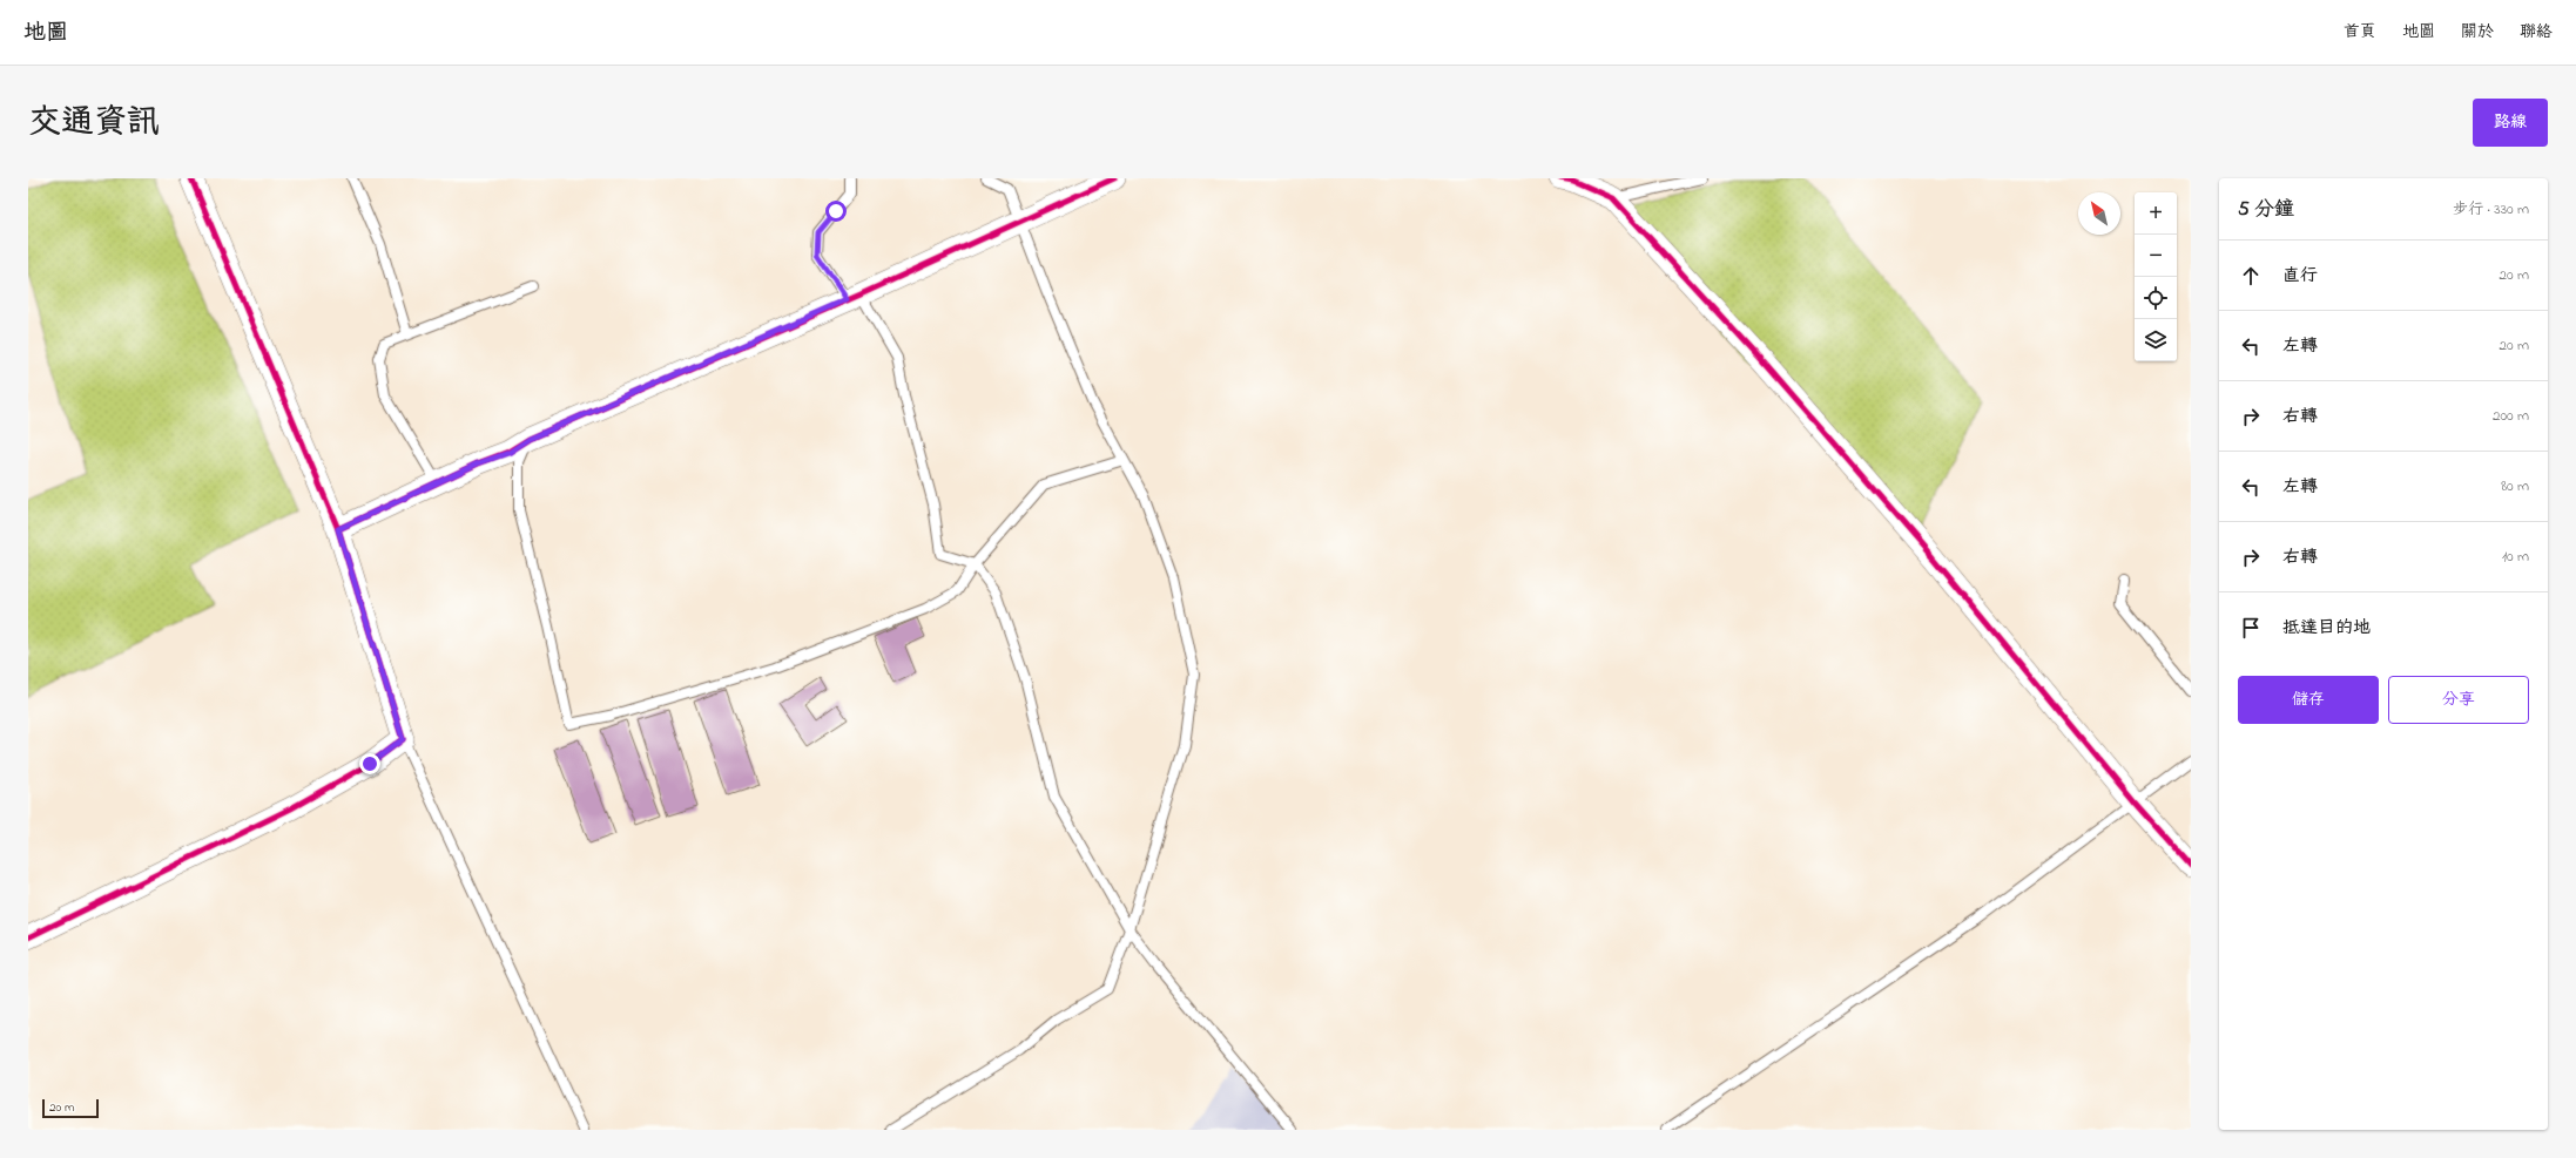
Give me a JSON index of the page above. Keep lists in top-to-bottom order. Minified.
{"scale_bar":"20 m","north":"top left","page":{"header":"地圖","nav":["首頁","地圖","關於","聯絡"],"title":"交通資訊","buttons":["路線",["儲存","分享"]],"heading":["5 分鐘","步行 · 330 m"],"map_buttons":["+","−"],"list":[["直行","20 m"],["左轉","20 m"],["右轉","200 m"],["左轉","80 m"],["右轉","10 m"],"抵達目的地"],"scale":"20 m"}}
